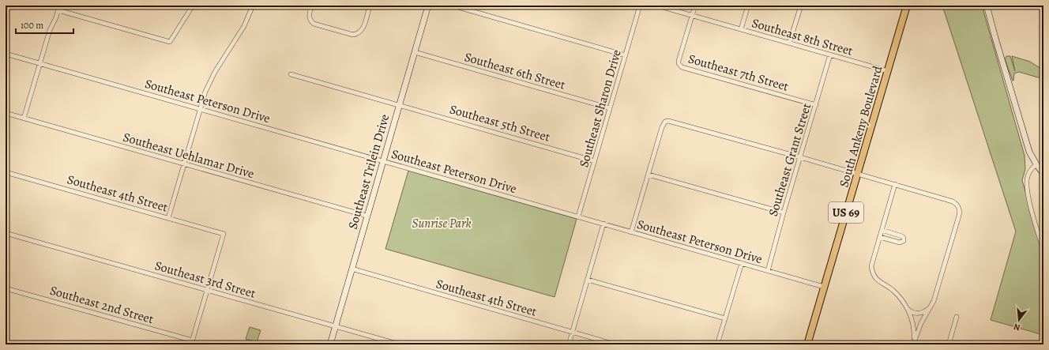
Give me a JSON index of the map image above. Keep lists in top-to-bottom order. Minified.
{"streets":{"main road":["South Ankeny Boulevard","US 69"],"street":["Southeast 8th Street","Southeast 6th Street","Southeast 7th Street","Southeast Peterson Drive","Southeast Sharon Drive","Southeast 5th Street","Southeast Uehlamar Drive","Southeast Grant Street","Southeast Trilein Drive","Southeast 4th Street","Southeast 3rd Street","Southeast 2nd Street"]},"crossings":[["Southeast 8th Street","Southeast 7th Street"],["Southeast 8th Street","South Ankeny Boulevard"],["Southeast 8th Street","Southeast Grant Street"],["Southeast 6th Street","Southeast Sharon Drive"],["Southeast 6th Street","Southeast Trilein Drive"],["Southeast 7th Street","Southeast Grant Street"],["Southeast Peterson Drive","Southeast Sharon Drive"],["Southeast Peterson Drive","South Ankeny Boulevard"],["Southeast Peterson Drive","Southeast Grant Street"],["Southeast Peterson Drive","Southeast Trilein Drive"],["Southeast Sharon Drive","Southeast 5th Street"],["Southeast 5th Street","Southeast Trilein Drive"],["Southeast Uehlamar Drive","Southeast Trilein Drive"],["Southeast Trilein Drive","Southeast 4th Street"],["Southeast Trilein Drive","Southeast 3rd Street"],["Southeast 4th Street","Southeast 3rd Street"]],"parks":["Sunrise Park"],"scale_bar":"100 m","north":"bottom"}
